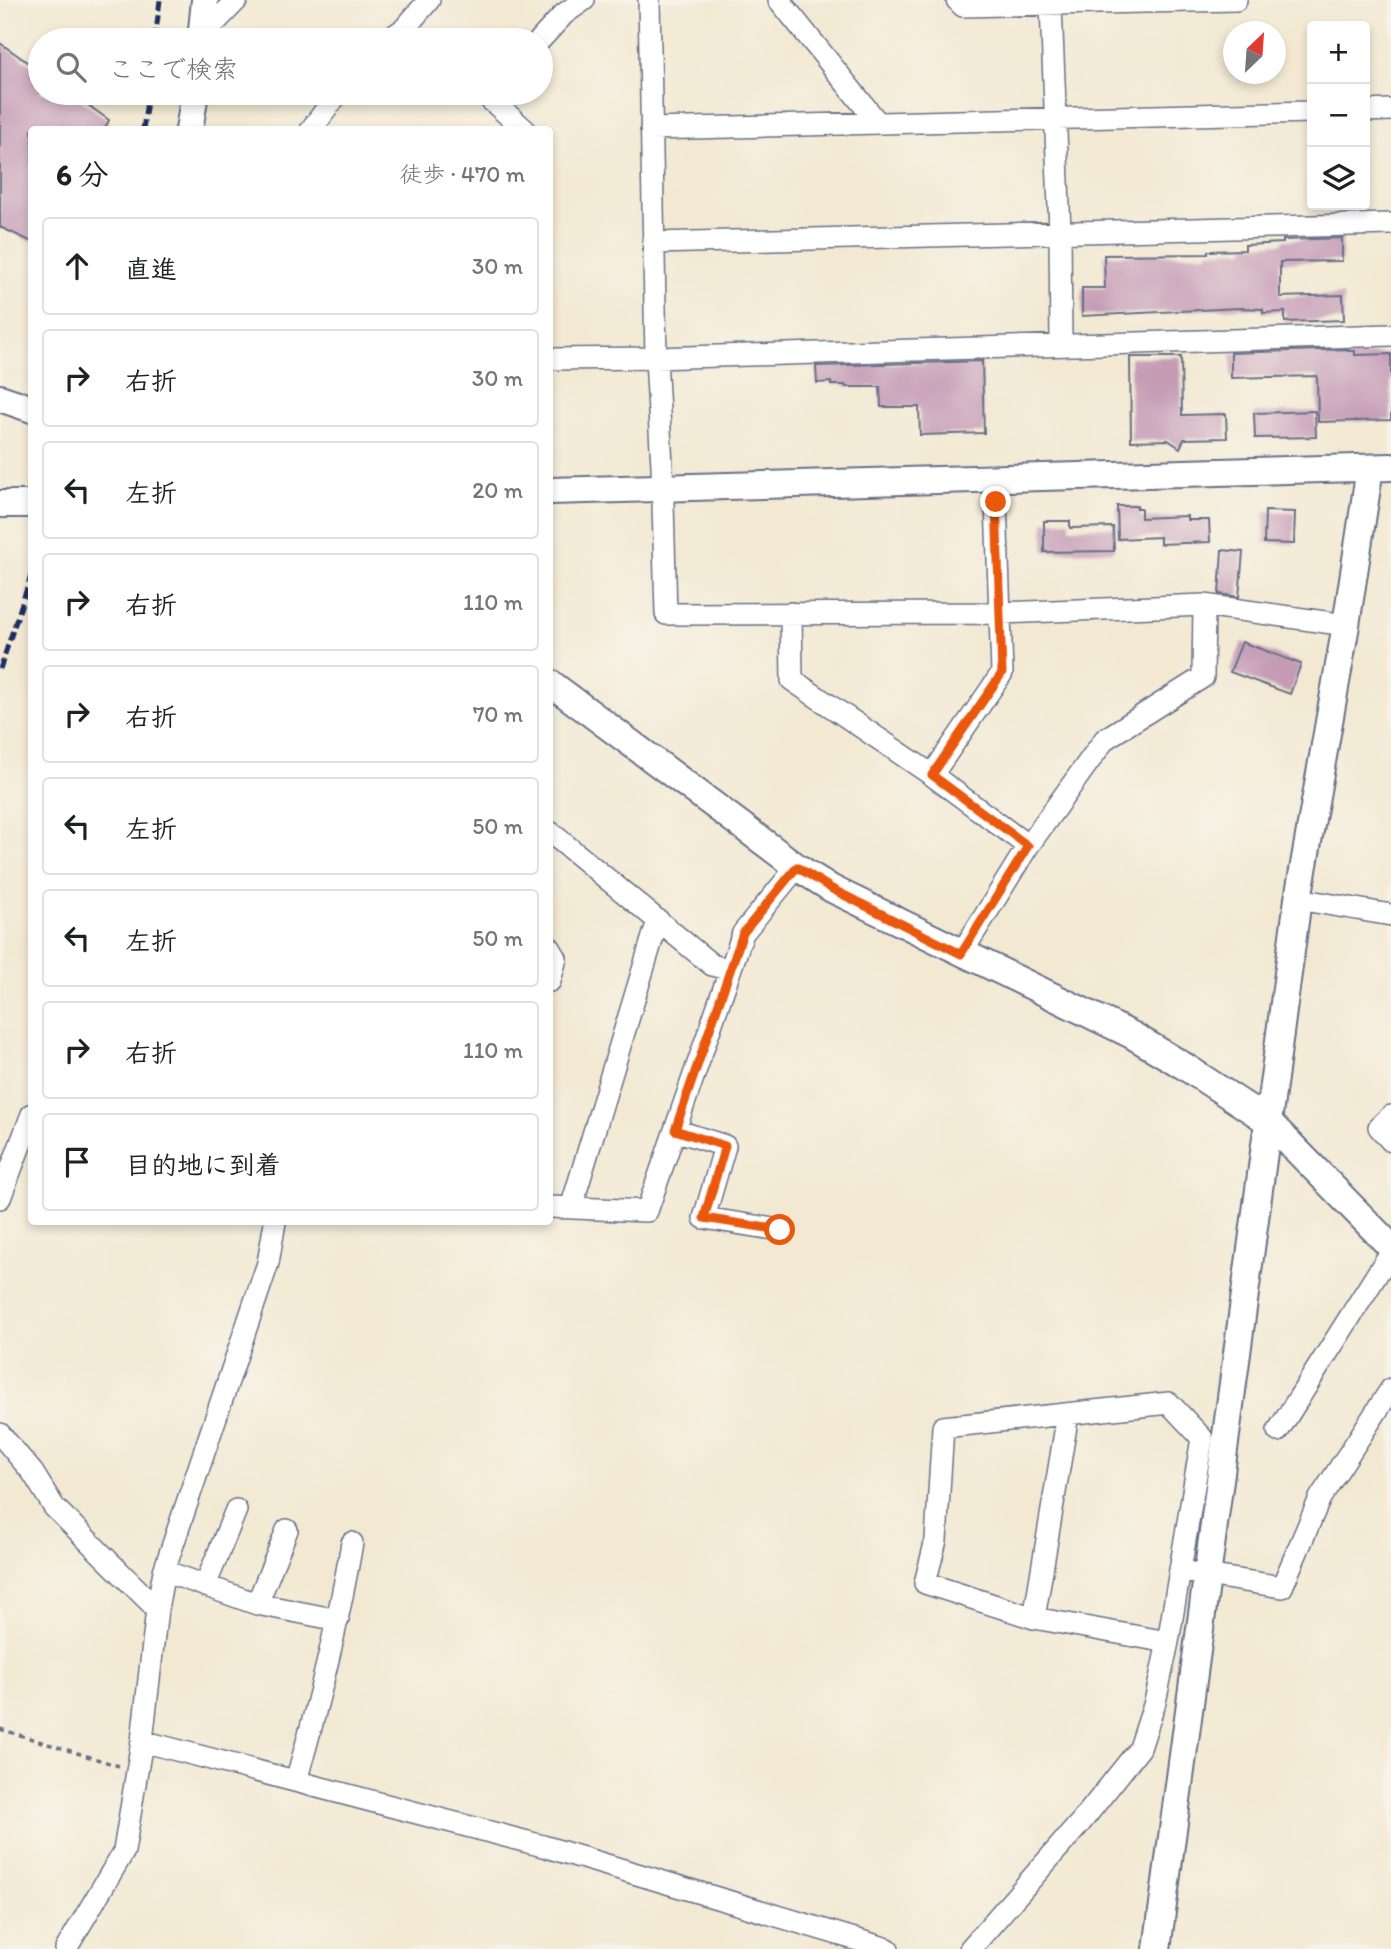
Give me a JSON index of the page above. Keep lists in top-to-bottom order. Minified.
{"north":"top right","page":{"map_buttons":["+","−"],"search":"ここで検索","heading":["6 分","徒歩 · 470 m"],"list":[["直進","30 m"],["右折","30 m"],["左折","20 m"],["右折","110 m"],["右折","70 m"],["左折","50 m"],["左折","50 m"],["右折","110 m"],"目的地に到着"]}}
